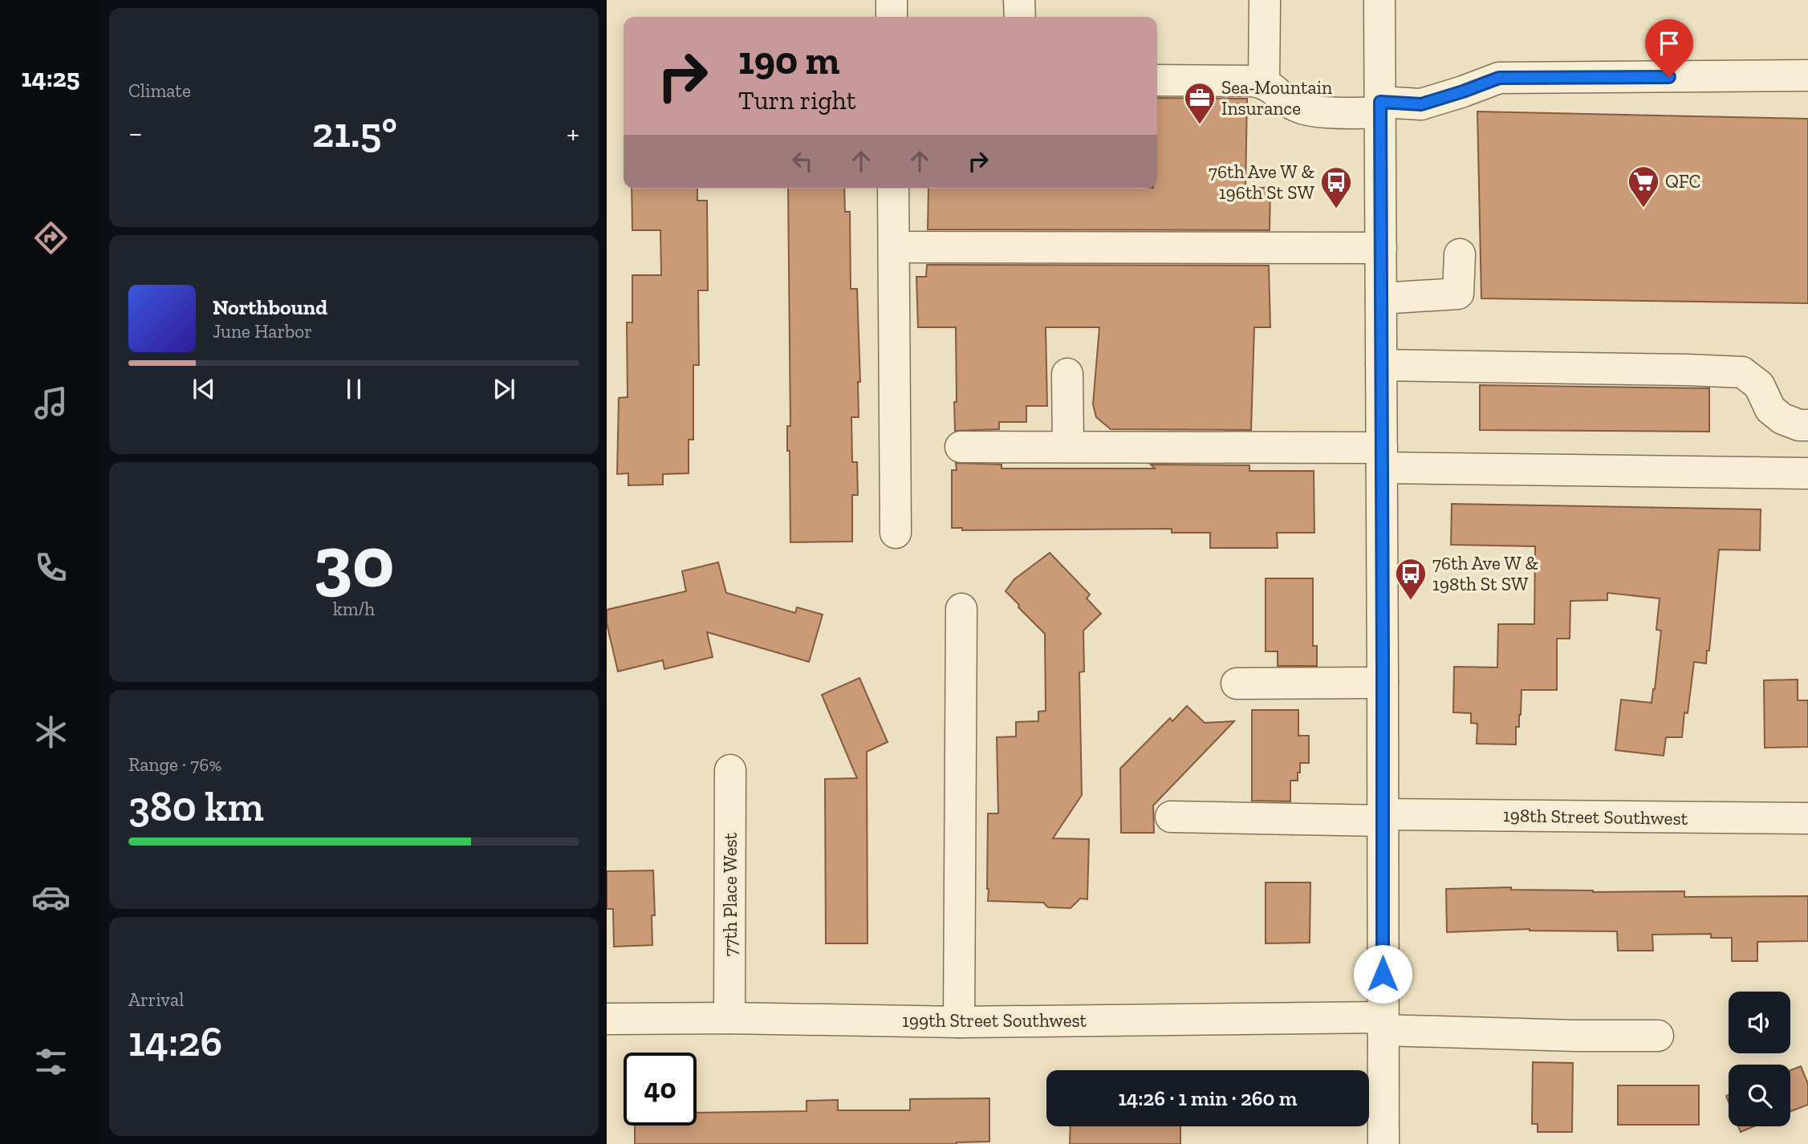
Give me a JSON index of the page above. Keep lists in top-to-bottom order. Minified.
{"streets":{"street":["198th Street Southwest","77th Place West","199th Street Southwest"]},"crossings":[["77th Place West","199th Street Southwest"]],"places":{"office":["Sea-Mountain Insurance"],"supermarket":["QFC"],"bus stop":["76th Ave W & 196th St SW","76th Ave W & 198th St SW"]},"page":{"tabs":"14:25","tile":["Climate",["30","km/h"],["Range · 76%","380 km"],["Arrival","14:26"]],"turn":["190 m","Turn right"],"heat":["−","21.5°","+"],"song":["Northbound","June Harbor"],"limit":"40","trip":"14:26 · 1 min · 260 m"}}
